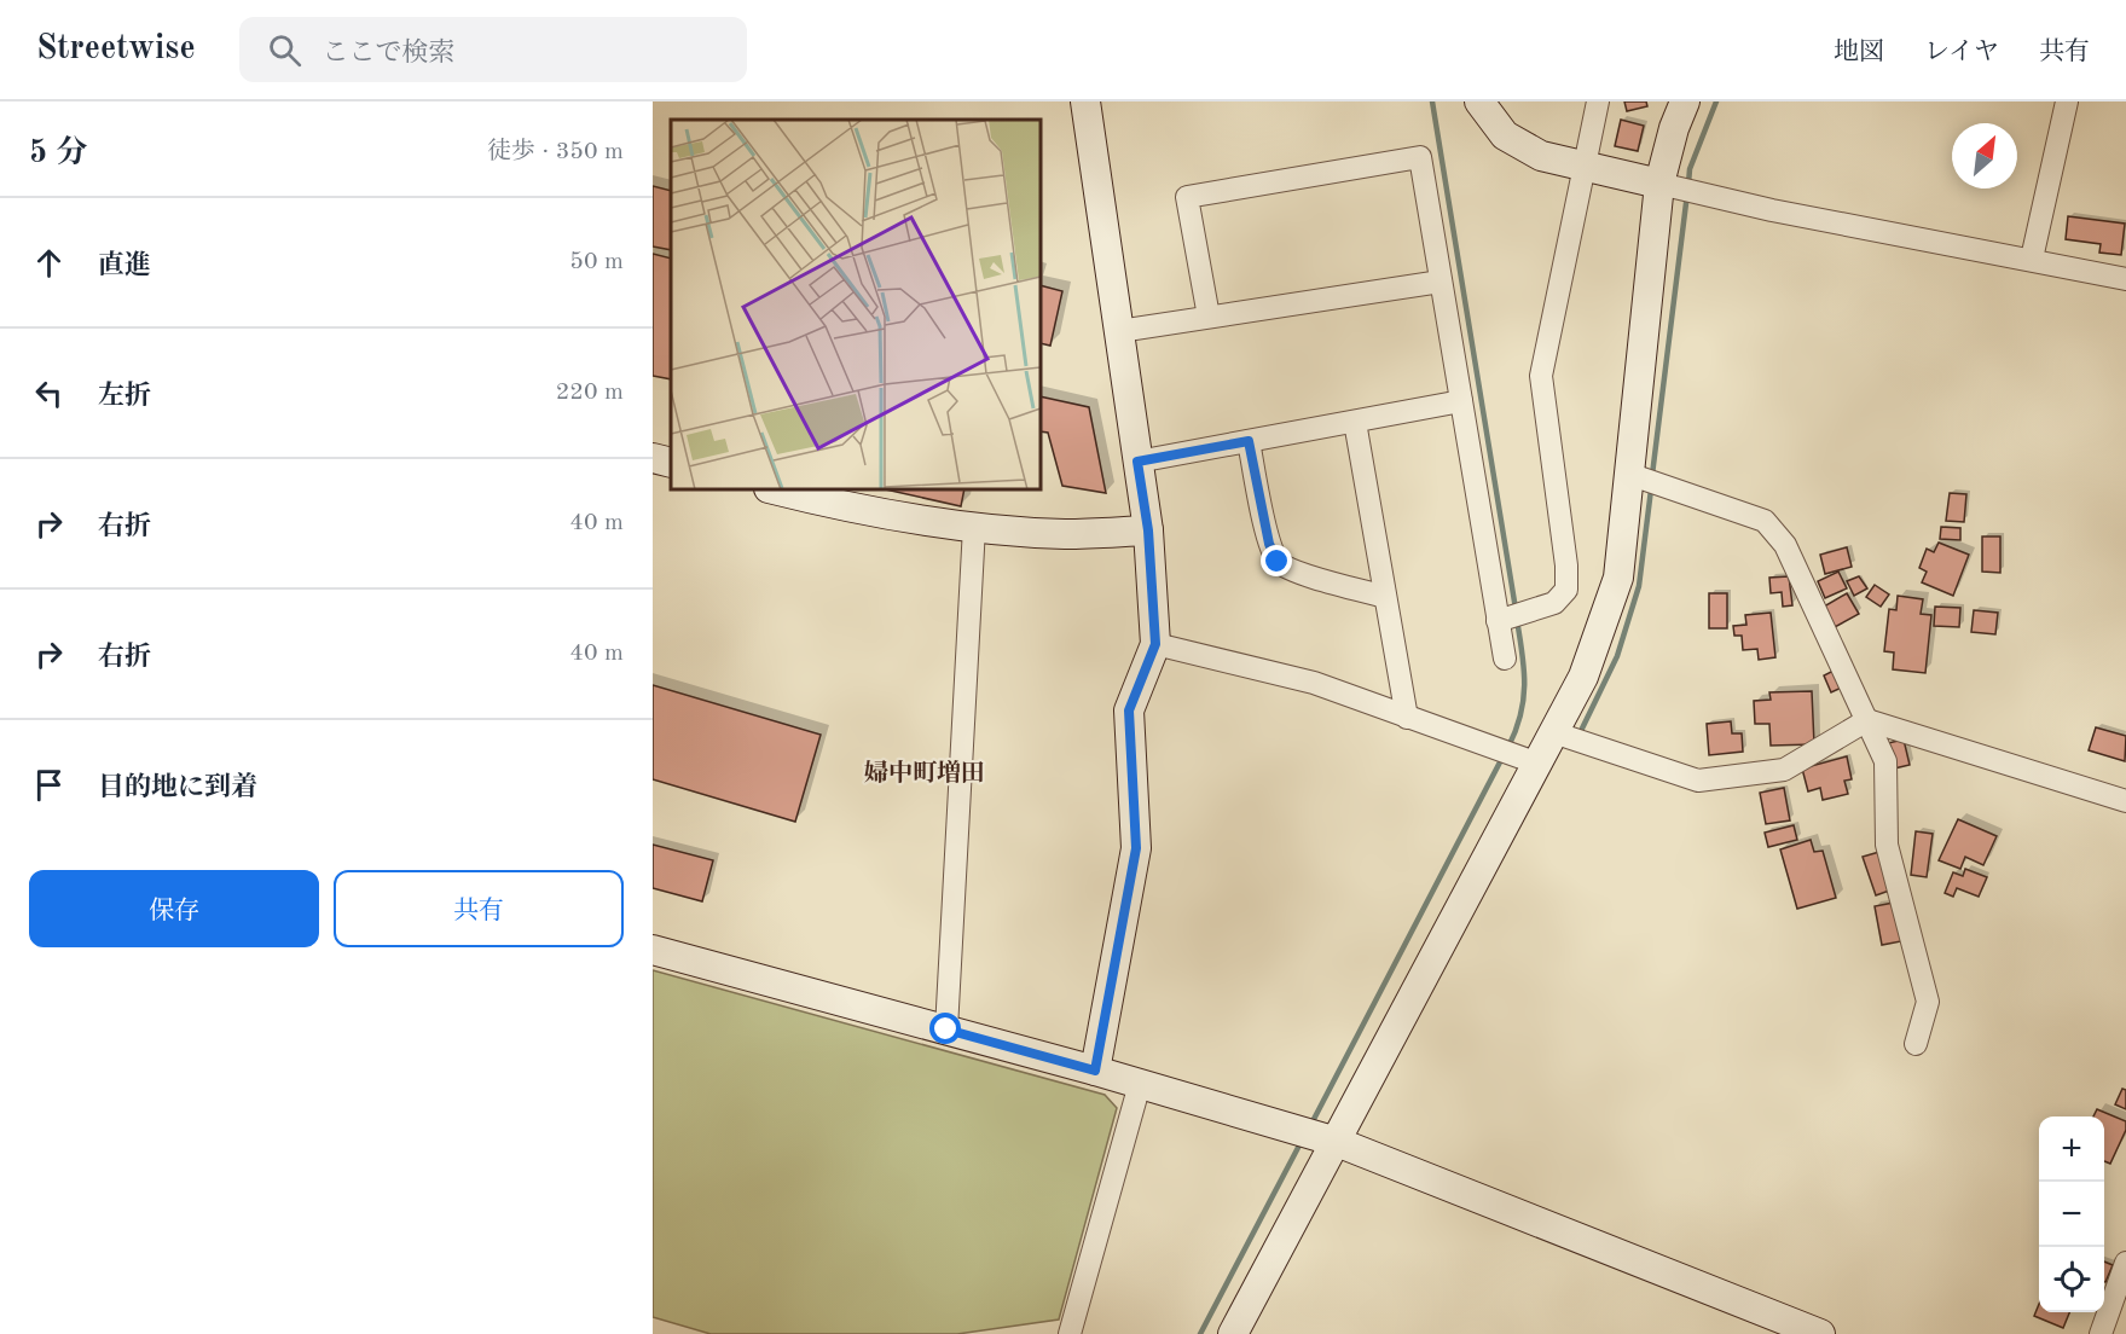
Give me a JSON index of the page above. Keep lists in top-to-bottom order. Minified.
{"districts":["婦中町増田"],"north":"top right","page":{"header":"Streetwise","search":"ここで検索","nav":["地図","レイヤ","共有"],"heading":["5 分","徒歩 · 350 m"],"list":[["直進","50 m"],["左折","220 m"],["右折","40 m"],["右折","40 m"],"目的地に到着"],"buttons":["保存","共有"],"map_buttons":["+","−"]}}
